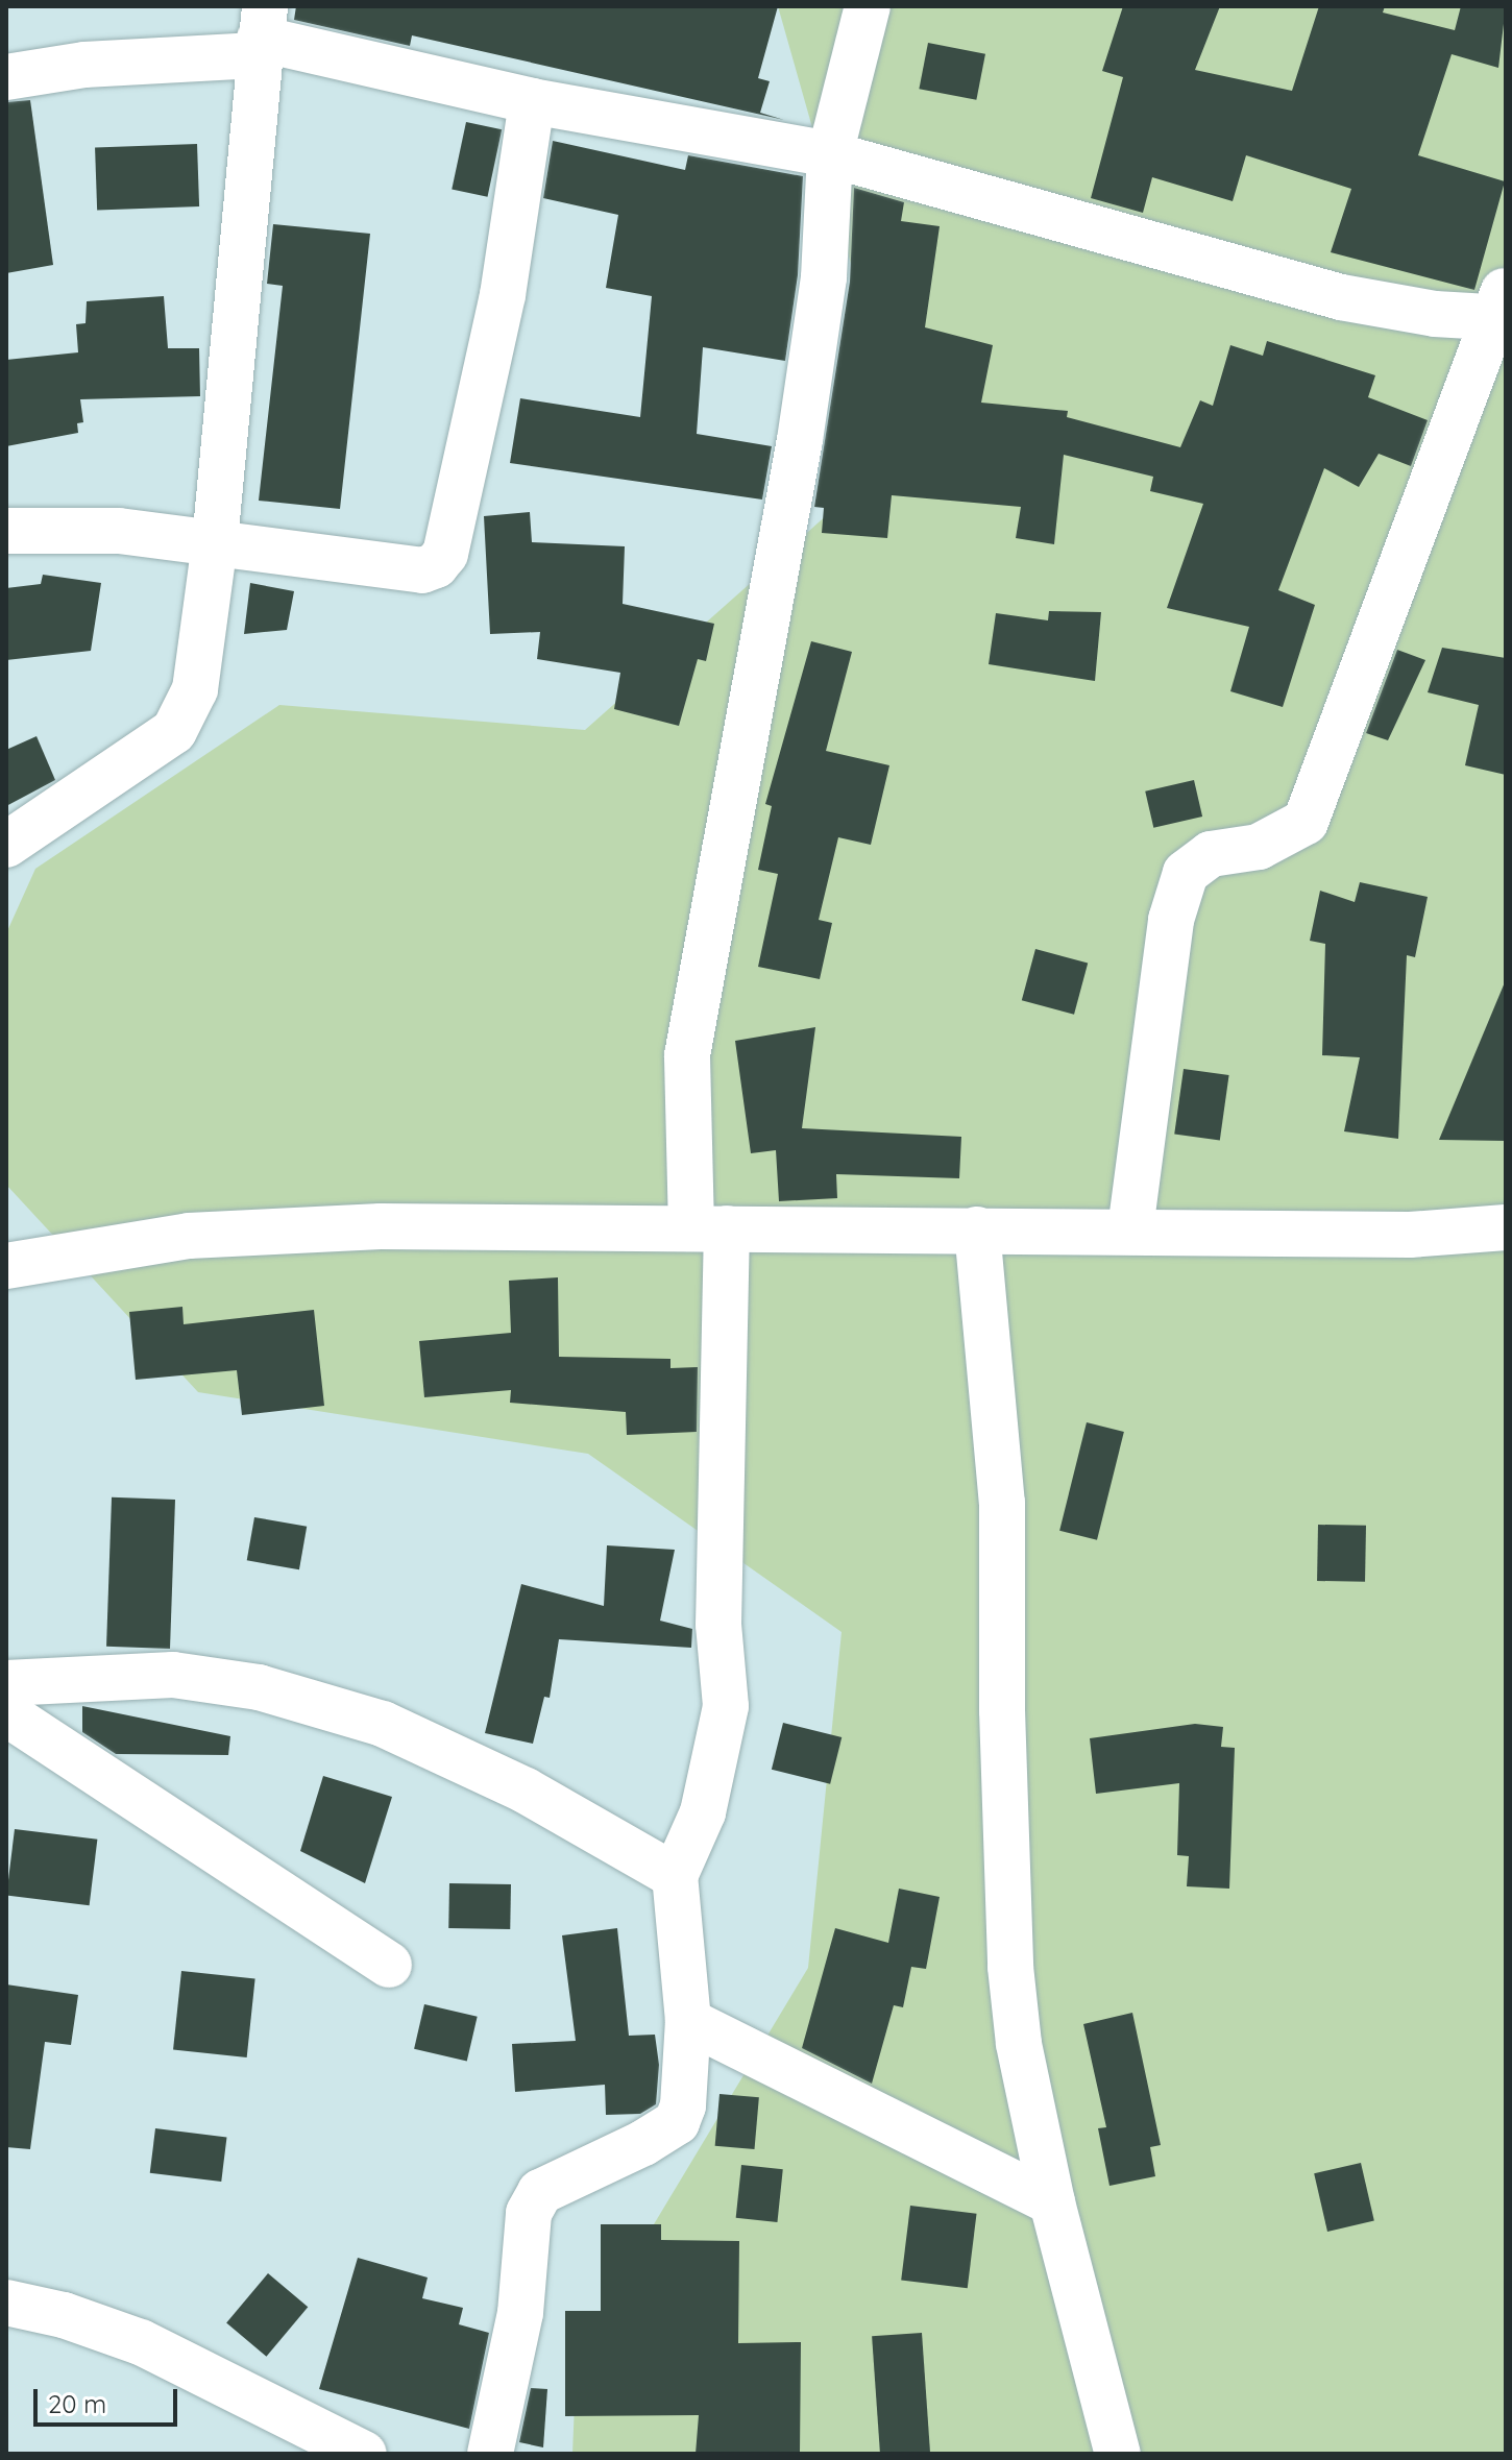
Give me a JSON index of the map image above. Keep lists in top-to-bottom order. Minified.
{"scale_bar":"20 m"}
